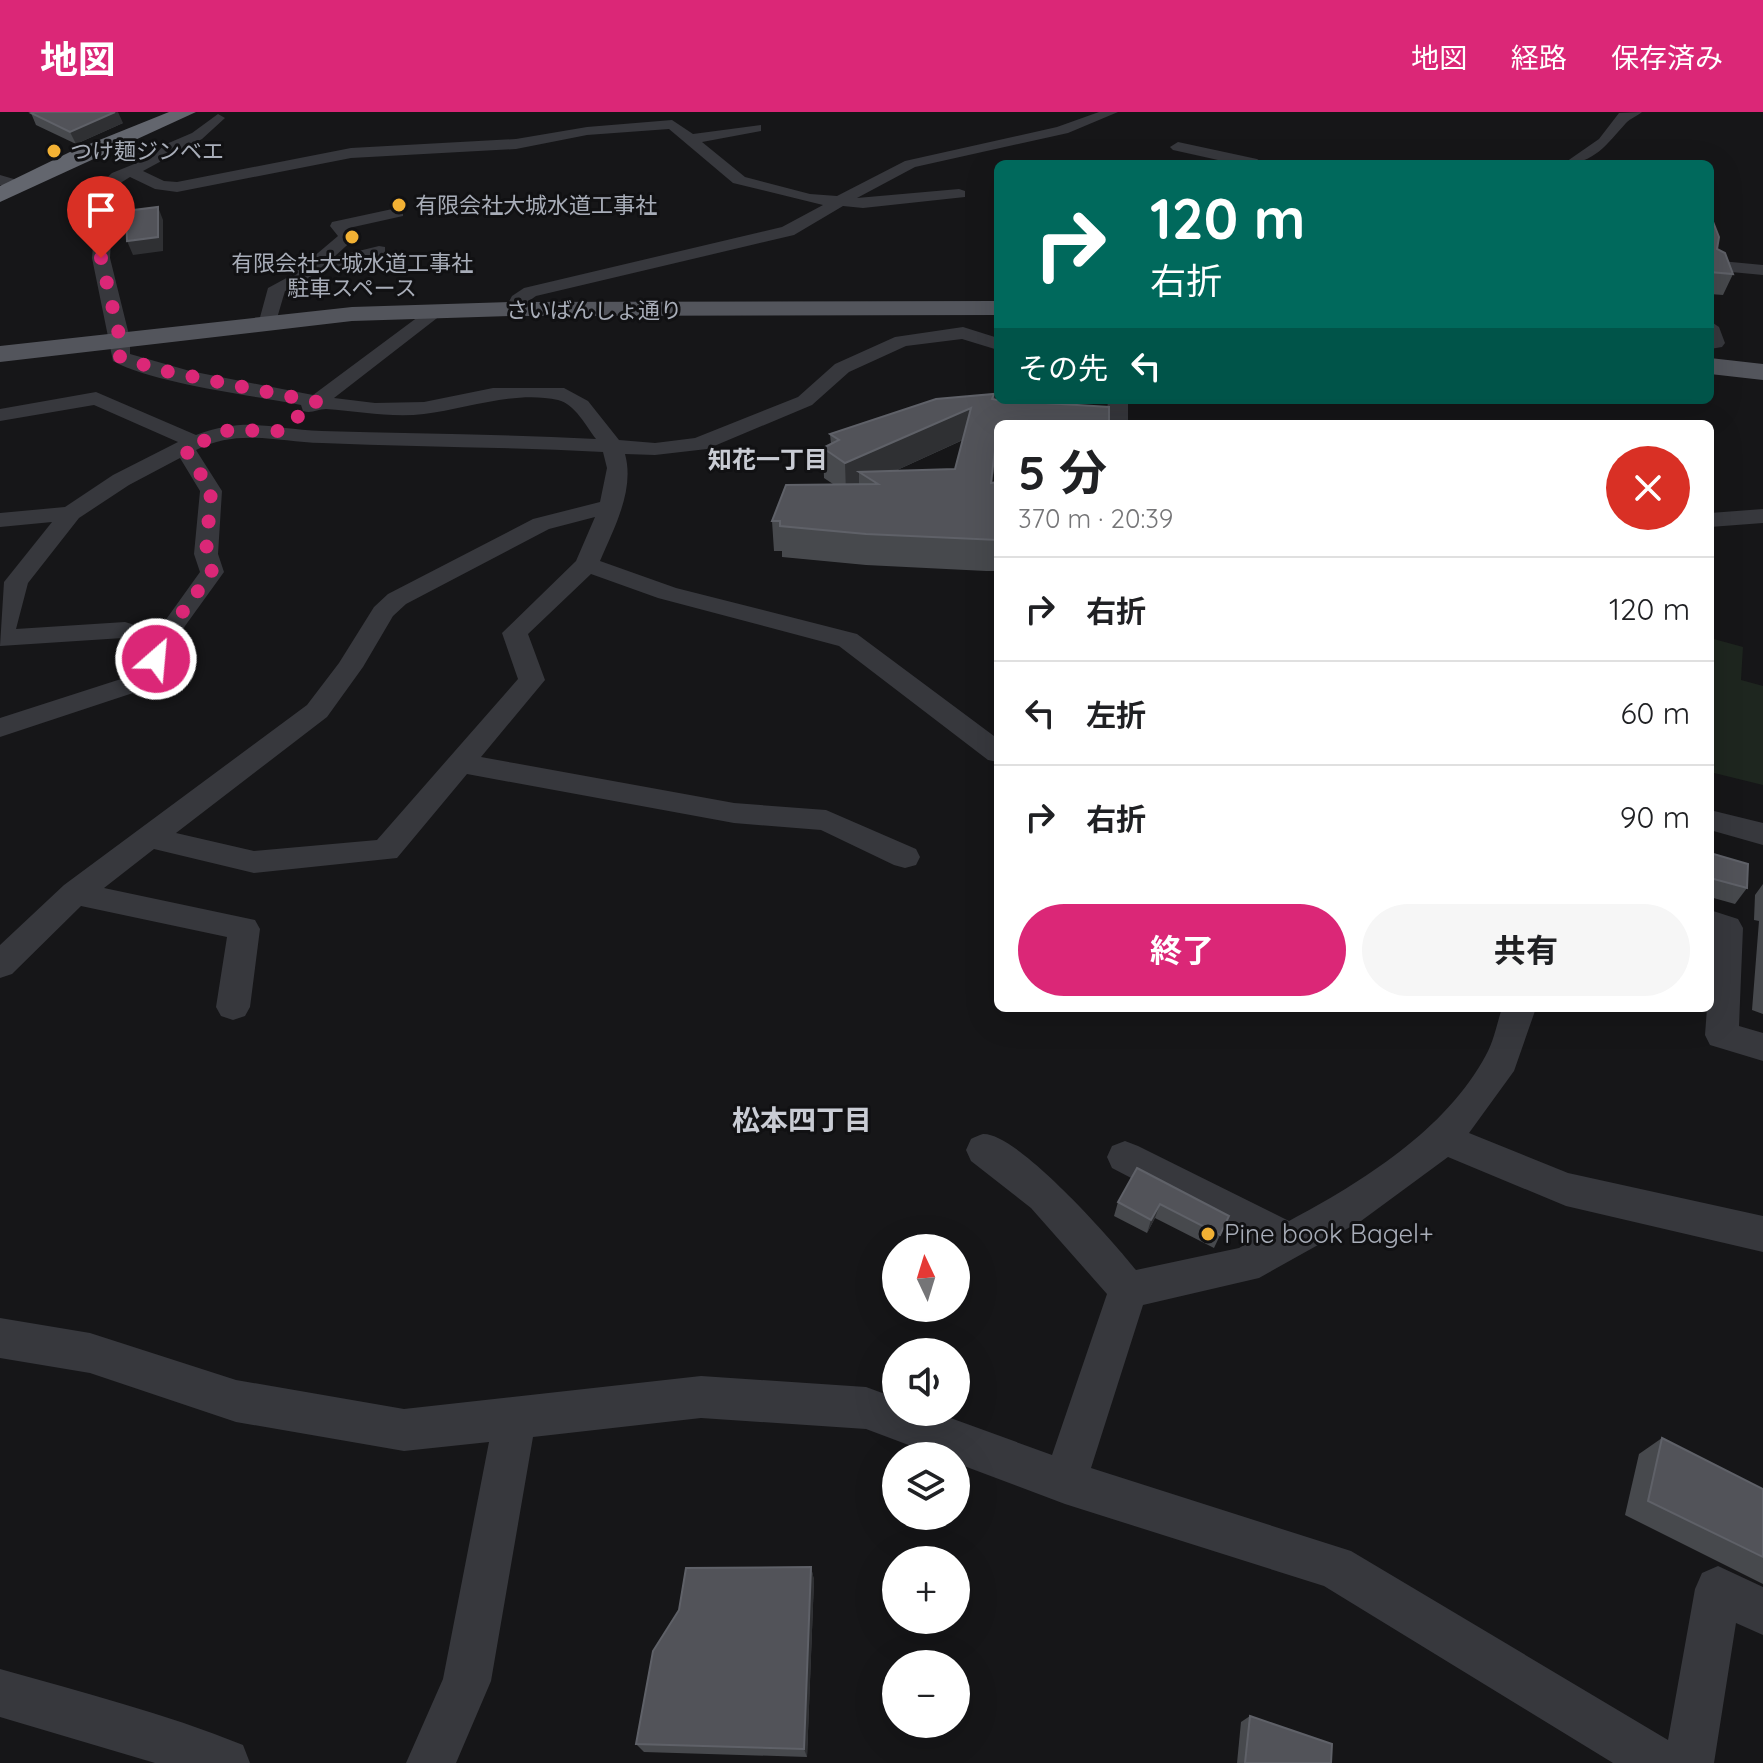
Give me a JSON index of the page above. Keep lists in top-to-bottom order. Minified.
{"streets":{"main road":["さいばんしょ通り"]},"districts":["知花一丁目","松本四丁目"],"places":["つけ麺ジンベエ","有限会社大城水道工事社","有限会社大城水道工事社 駐車スペース","Pine book Bagel+"],"north":"top","page":{"header":"地図","nav":["地図","経路","保存済み"],"turn":["120 m","右折"],"then":"その先","heading":["5 分","370 m · 20:39"],"list":[{"name":"右折","value":"120 m"},{"name":"左折","value":"60 m"},{"name":"右折","value":"90 m"}],"buttons":["終了","共有"],"map_buttons":["+","−"]}}
